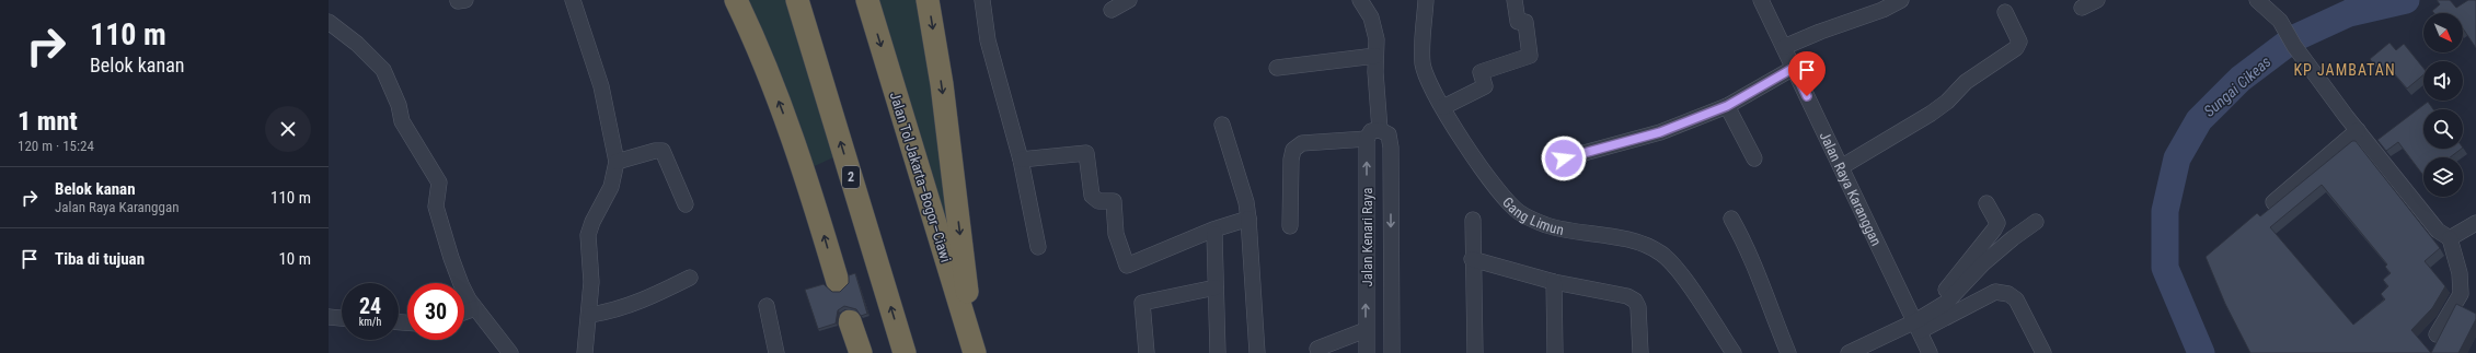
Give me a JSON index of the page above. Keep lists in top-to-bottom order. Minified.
{"streets":{"highway":["2","Jalan Tol Jakarta–Bogor–Ciawi"],"street":["Jalan Raya Karanggan","Gang Limun","Jalan Kenari Raya"]},"districts":["KP JAMBATAN"],"water":["Sungai Cikeas"],"north":"bottom right","page":{"turn":["110 m","Belok kanan"],"heading":["1 mnt","120 m · 15:24"],"list":[{"name":"Belok kanan","note":"Jalan Raya Karanggan","value":"110 m"},{"name":"Tiba di tujuan","value":"10 m"}],"speed":"24 km/h","limit":"30"}}
